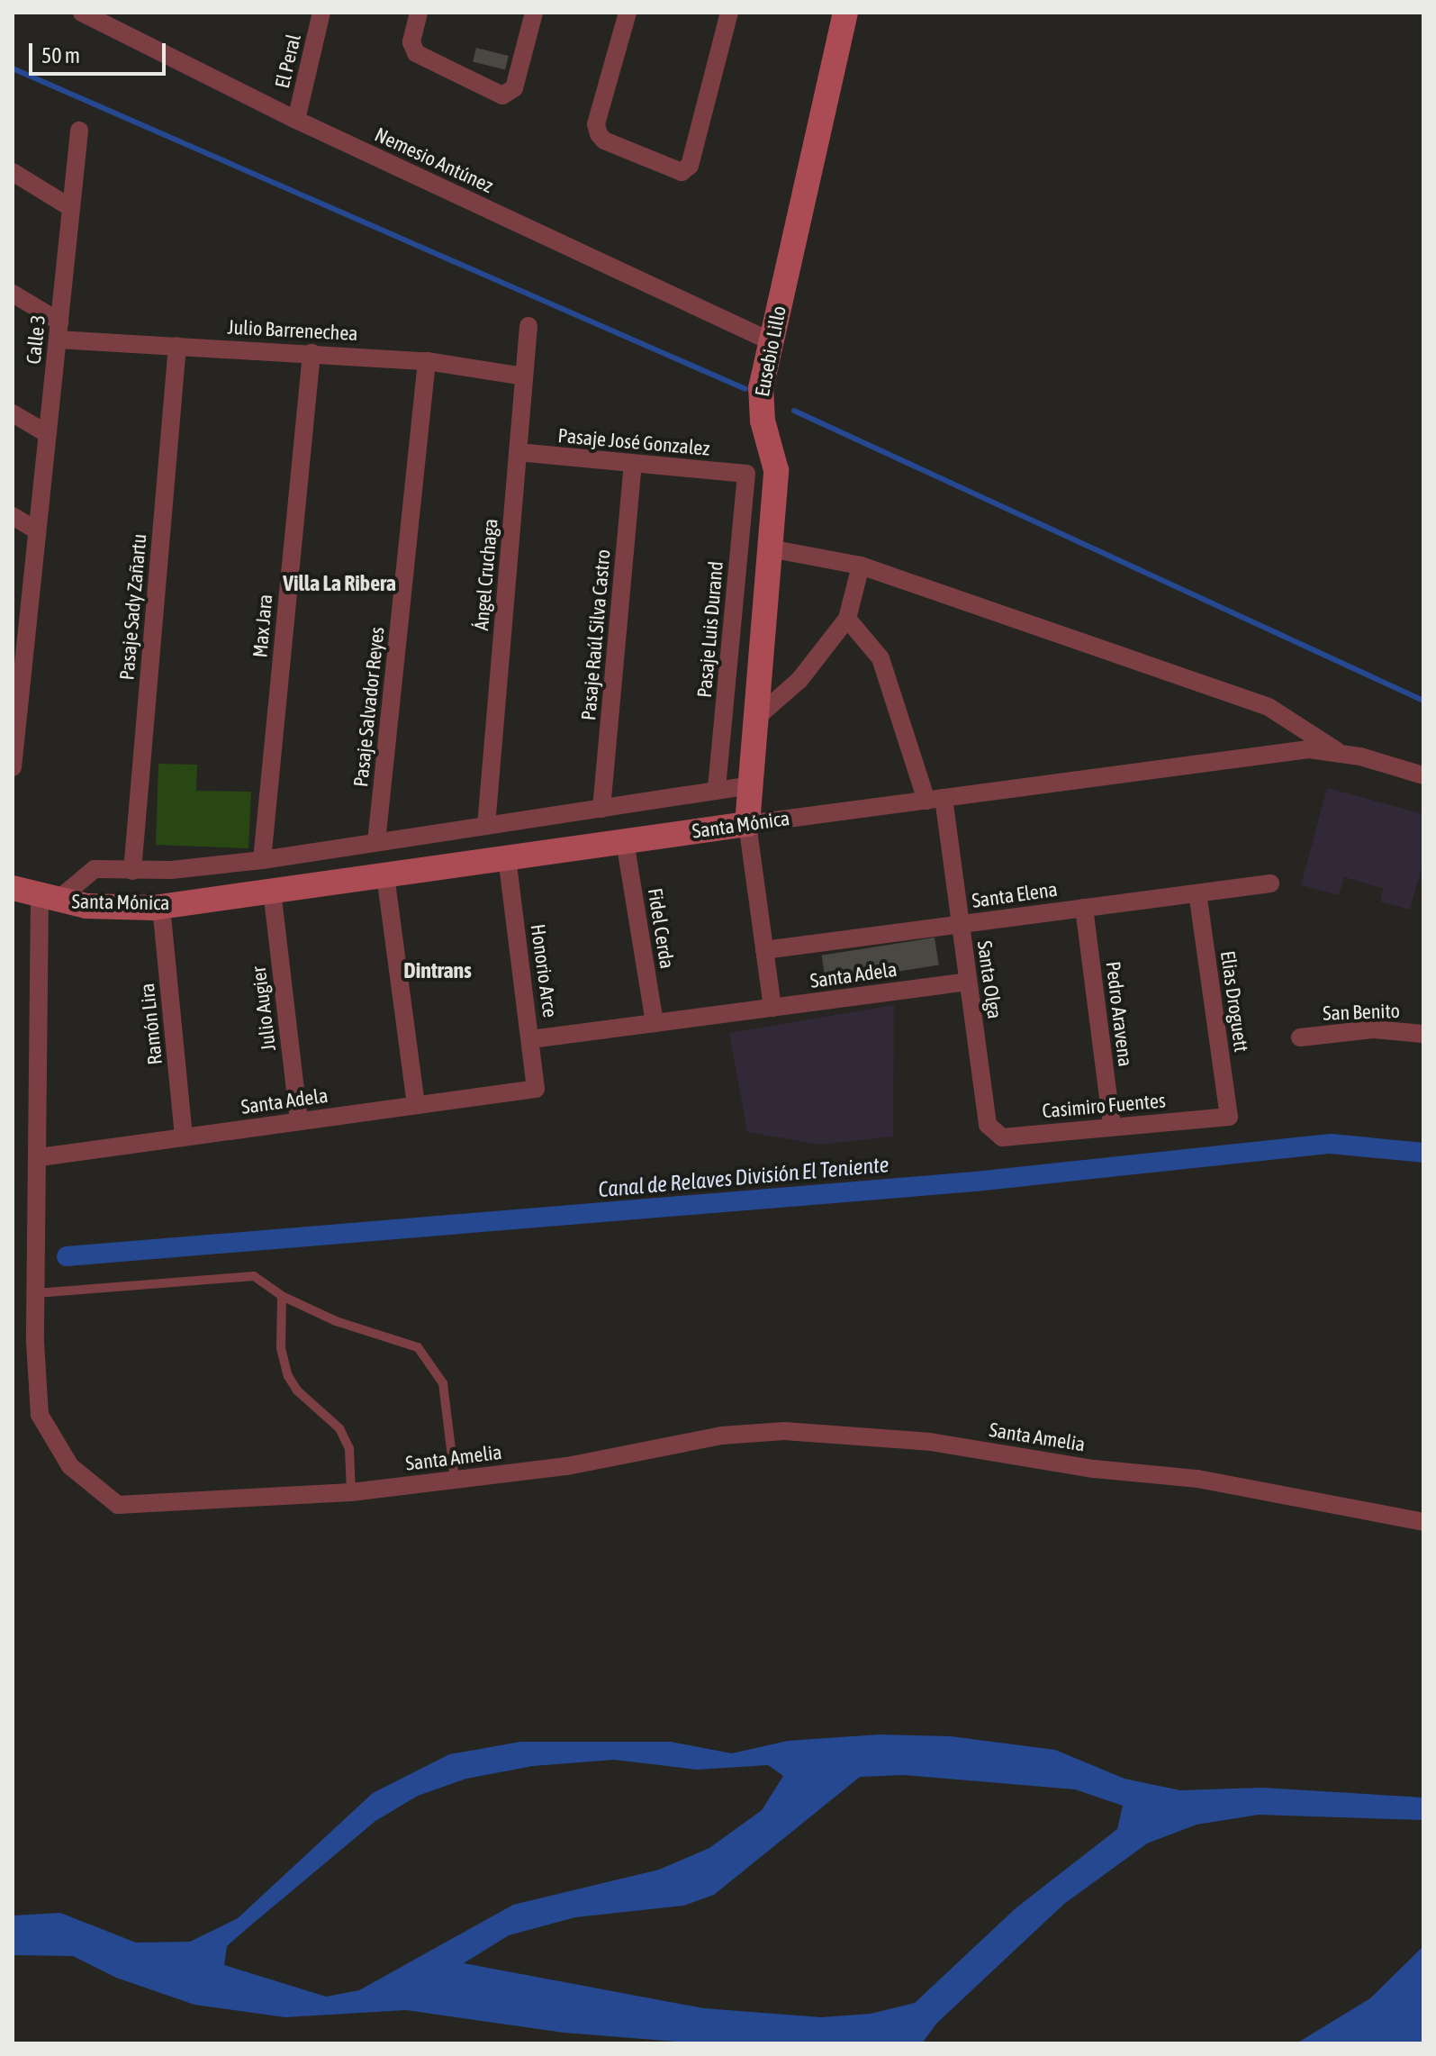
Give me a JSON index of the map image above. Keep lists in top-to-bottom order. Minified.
{"streets":{"street":["El Peral","Nemesio Antúnez","Julio Barrenechea","Calle 3","Eusebio Lillo","Pasaje José Gonzalez","Ángel Cruchaga","Pasaje Sady Zañartu","Max Jara","Pasaje Luis Durand","Pasaje Raúl Silva Castro","Pasaje Salvador Reyes","Santa Mónica","Santa Elena","Fidel Cerda","Honorio Arce","Santa Adela","Santa Olga","Elias Droguett","Julio Augier","San Benito","Pedro Aravena","Ramón Lira","Casimiro Fuentes","Santa Amelia"]},"crossings":[["El Peral","Nemesio Antúnez"],["Nemesio Antúnez","Eusebio Lillo"],["Julio Barrenechea","Calle 3"],["Julio Barrenechea","Ángel Cruchaga"],["Julio Barrenechea","Pasaje Sady Zañartu"],["Julio Barrenechea","Max Jara"],["Julio Barrenechea","Pasaje Salvador Reyes"],["Eusebio Lillo","Santa Mónica"],["Pasaje José Gonzalez","Ángel Cruchaga"],["Pasaje José Gonzalez","Pasaje Luis Durand"],["Pasaje José Gonzalez","Pasaje Raúl Silva Castro"],["Ángel Cruchaga","Santa Mónica"],["Pasaje Sady Zañartu","Santa Mónica"],["Max Jara","Santa Mónica"],["Pasaje Luis Durand","Santa Mónica"],["Pasaje Raúl Silva Castro","Santa Mónica"],["Pasaje Salvador Reyes","Santa Mónica"],["Santa Mónica","Fidel Cerda"],["Santa Mónica","Honorio Arce"],["Santa Mónica","Santa Olga"],["Santa Mónica","Julio Augier"],["Santa Mónica","Ramón Lira"],["Santa Mónica","Santa Amelia"],["Santa Elena","Santa Olga"],["Santa Elena","Elias Droguett"],["Santa Elena","Pedro Aravena"],["Fidel Cerda","Santa Adela"],["Honorio Arce","Santa Adela"],["Santa Adela","Santa Olga"],["Santa Adela","Julio Augier"],["Santa Adela","Ramón Lira"],["Santa Adela","Santa Amelia"],["Santa Olga","Casimiro Fuentes"],["Elias Droguett","Casimiro Fuentes"],["Pedro Aravena","Casimiro Fuentes"]],"districts":["Villa La Ribera","Dintrans"],"water":["Canal de Relaves División El Teniente"],"scale_bar":"50 m"}
